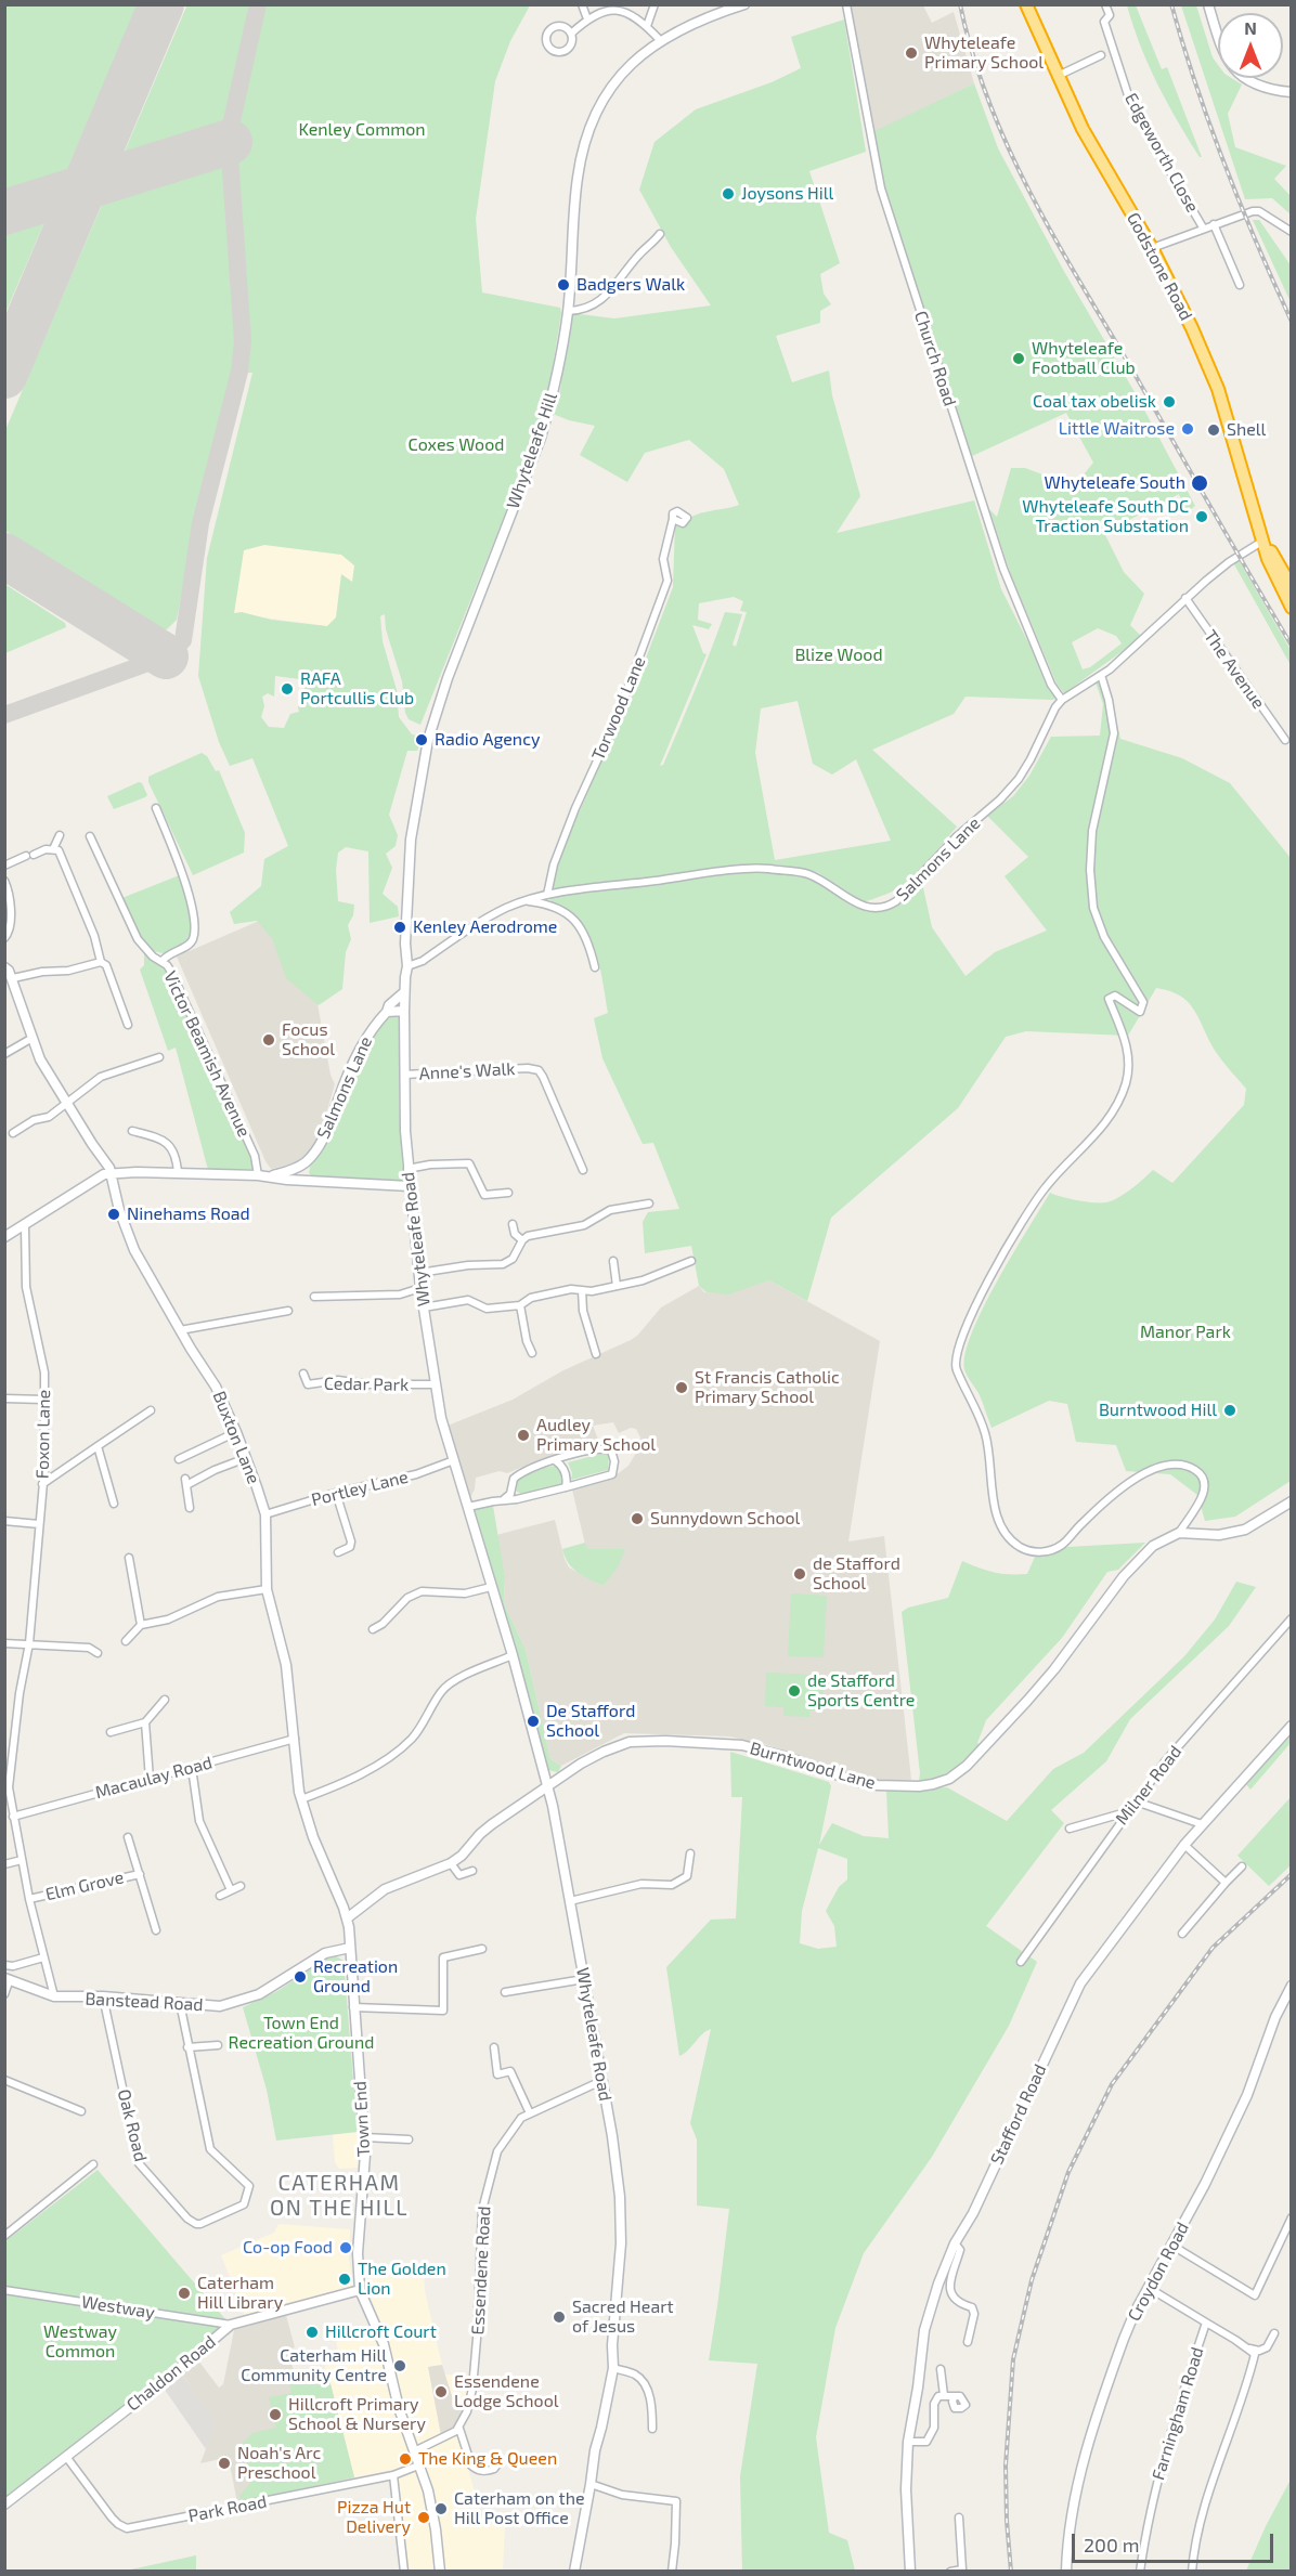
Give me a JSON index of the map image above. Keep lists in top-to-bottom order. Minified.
{"streets":{"highway":["Godstone Road"],"street":["Edgeworth Close","Church Road","Whyteleafe Hill","The Avenue","Torwood Lane","Salmons Lane","Victor Beamish Avenue","Anne's Walk","Whyteleafe Road","Cedar Park","Foxon Lane","Buxton Lane","Portley Lane","Burntwood Lane","Macaulay Road","Milner Road","Elm Grove","Banstead Road","Stafford Road","Town End","Oak Road","Essendene Road","Croydon Road","Westway","Chaldon Road","Farningham Road","Park Road"]},"crossings":[["Godstone Road","Salmons Lane"],["Church Road","Salmons Lane"],["Whyteleafe Hill","Salmons Lane"],["Whyteleafe Hill","Whyteleafe Road"],["The Avenue","Salmons Lane"],["Torwood Lane","Salmons Lane"],["Salmons Lane","Whyteleafe Road"],["Anne's Walk","Whyteleafe Road"],["Whyteleafe Road","Cedar Park"],["Whyteleafe Road","Portley Lane"],["Whyteleafe Road","Burntwood Lane"],["Whyteleafe Road","Essendene Road"],["Foxon Lane","Macaulay Road"],["Foxon Lane","Elm Grove"],["Foxon Lane","Banstead Road"],["Buxton Lane","Portley Lane"],["Buxton Lane","Burntwood Lane"],["Buxton Lane","Macaulay Road"],["Buxton Lane","Banstead Road"],["Buxton Lane","Town End"],["Banstead Road","Town End"],["Banstead Road","Oak Road"],["Town End","Chaldon Road"],["Croydon Road","Farningham Road"],["Westway","Chaldon Road"],["Chaldon Road","Park Road"]],"districts":["CATERHAM ON THE HILL"],"parks":["Kenley Common","Coxes Wood","Blize Wood","Manor Park","Town End Recreation Ground","Westway Common"],"places":["Whyteleafe Primary School","Joysons Hill","Badgers Walk","Whyteleafe Football Club","Coal tax obelisk","Little Waitrose","Shell","Whyteleafe South","Whyteleafe South DC Traction Substation","RAFA Portcullis Club","Radio Agency","Kenley Aerodrome","Focus School","Ninehams Road","St Francis Catholic Primary School","Burntwood Hill","Audley Primary School","Sunnydown School","de Stafford School","de Stafford Sports Centre","De Stafford School","Recreation Ground","Co-op Food","The Golden Lion","Caterham Hill Library","Sacred Heart of Jesus","Hillcroft Court","Caterham Hill Community Centre","Essendene Lodge School","Hillcroft Primary School & Nursery","The King & Queen","Noah's Arc Preschool","Caterham on the Hill Post Office","Pizza Hut Delivery"],"scale_bar":"200 m","north":"top"}
